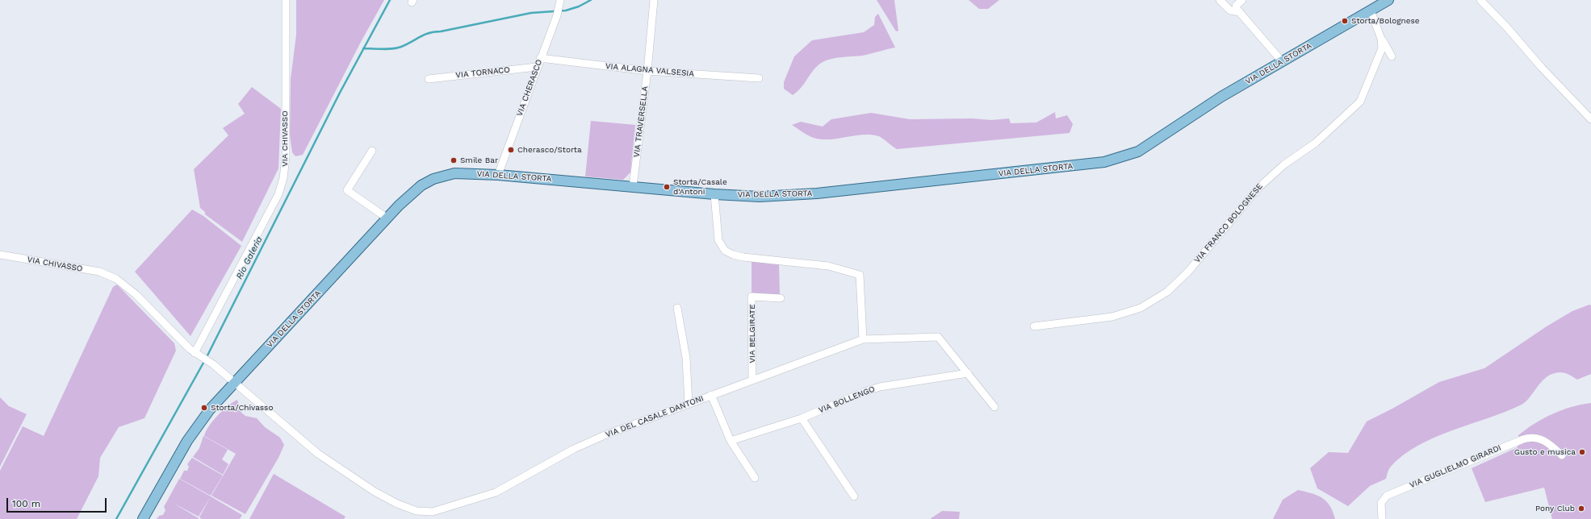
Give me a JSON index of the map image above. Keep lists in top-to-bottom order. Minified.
{"streets":{"main road":["VIA DELLA STORTA"],"street":["VIA ALAGNA VALSESIA","VIA TORNACO","VIA CHERASCO","VIA TRAVERSELLA","VIA CHIVASSO","VIA FRANCO BOLOGNESE","VIA BELGIRATE","VIA BOLLENGO","VIA DEL CASALE DANTONI","VIA GUGLIELMO GIRARDI"]},"crossings":[["VIA DELLA STORTA","VIA CHERASCO"],["VIA DELLA STORTA","VIA TRAVERSELLA"],["VIA DELLA STORTA","VIA CHIVASSO"],["VIA DELLA STORTA","VIA FRANCO BOLOGNESE"],["VIA DELLA STORTA","VIA DEL CASALE DANTONI"],["VIA ALAGNA VALSESIA","VIA CHERASCO"],["VIA ALAGNA VALSESIA","VIA TRAVERSELLA"],["VIA TORNACO","VIA CHERASCO"],["VIA CHIVASSO","VIA DEL CASALE DANTONI"],["VIA BELGIRATE","VIA DEL CASALE DANTONI"],["VIA BOLLENGO","VIA DEL CASALE DANTONI"]],"water":["Rio Galeria"],"places":["Storta/Bolognese","Cherasco/Storta","Smile Bar","Storta/Casale d'Antoni","Storta/Chivasso","Gusto e musica","Pony Club"],"scale_bar":"100 m"}
